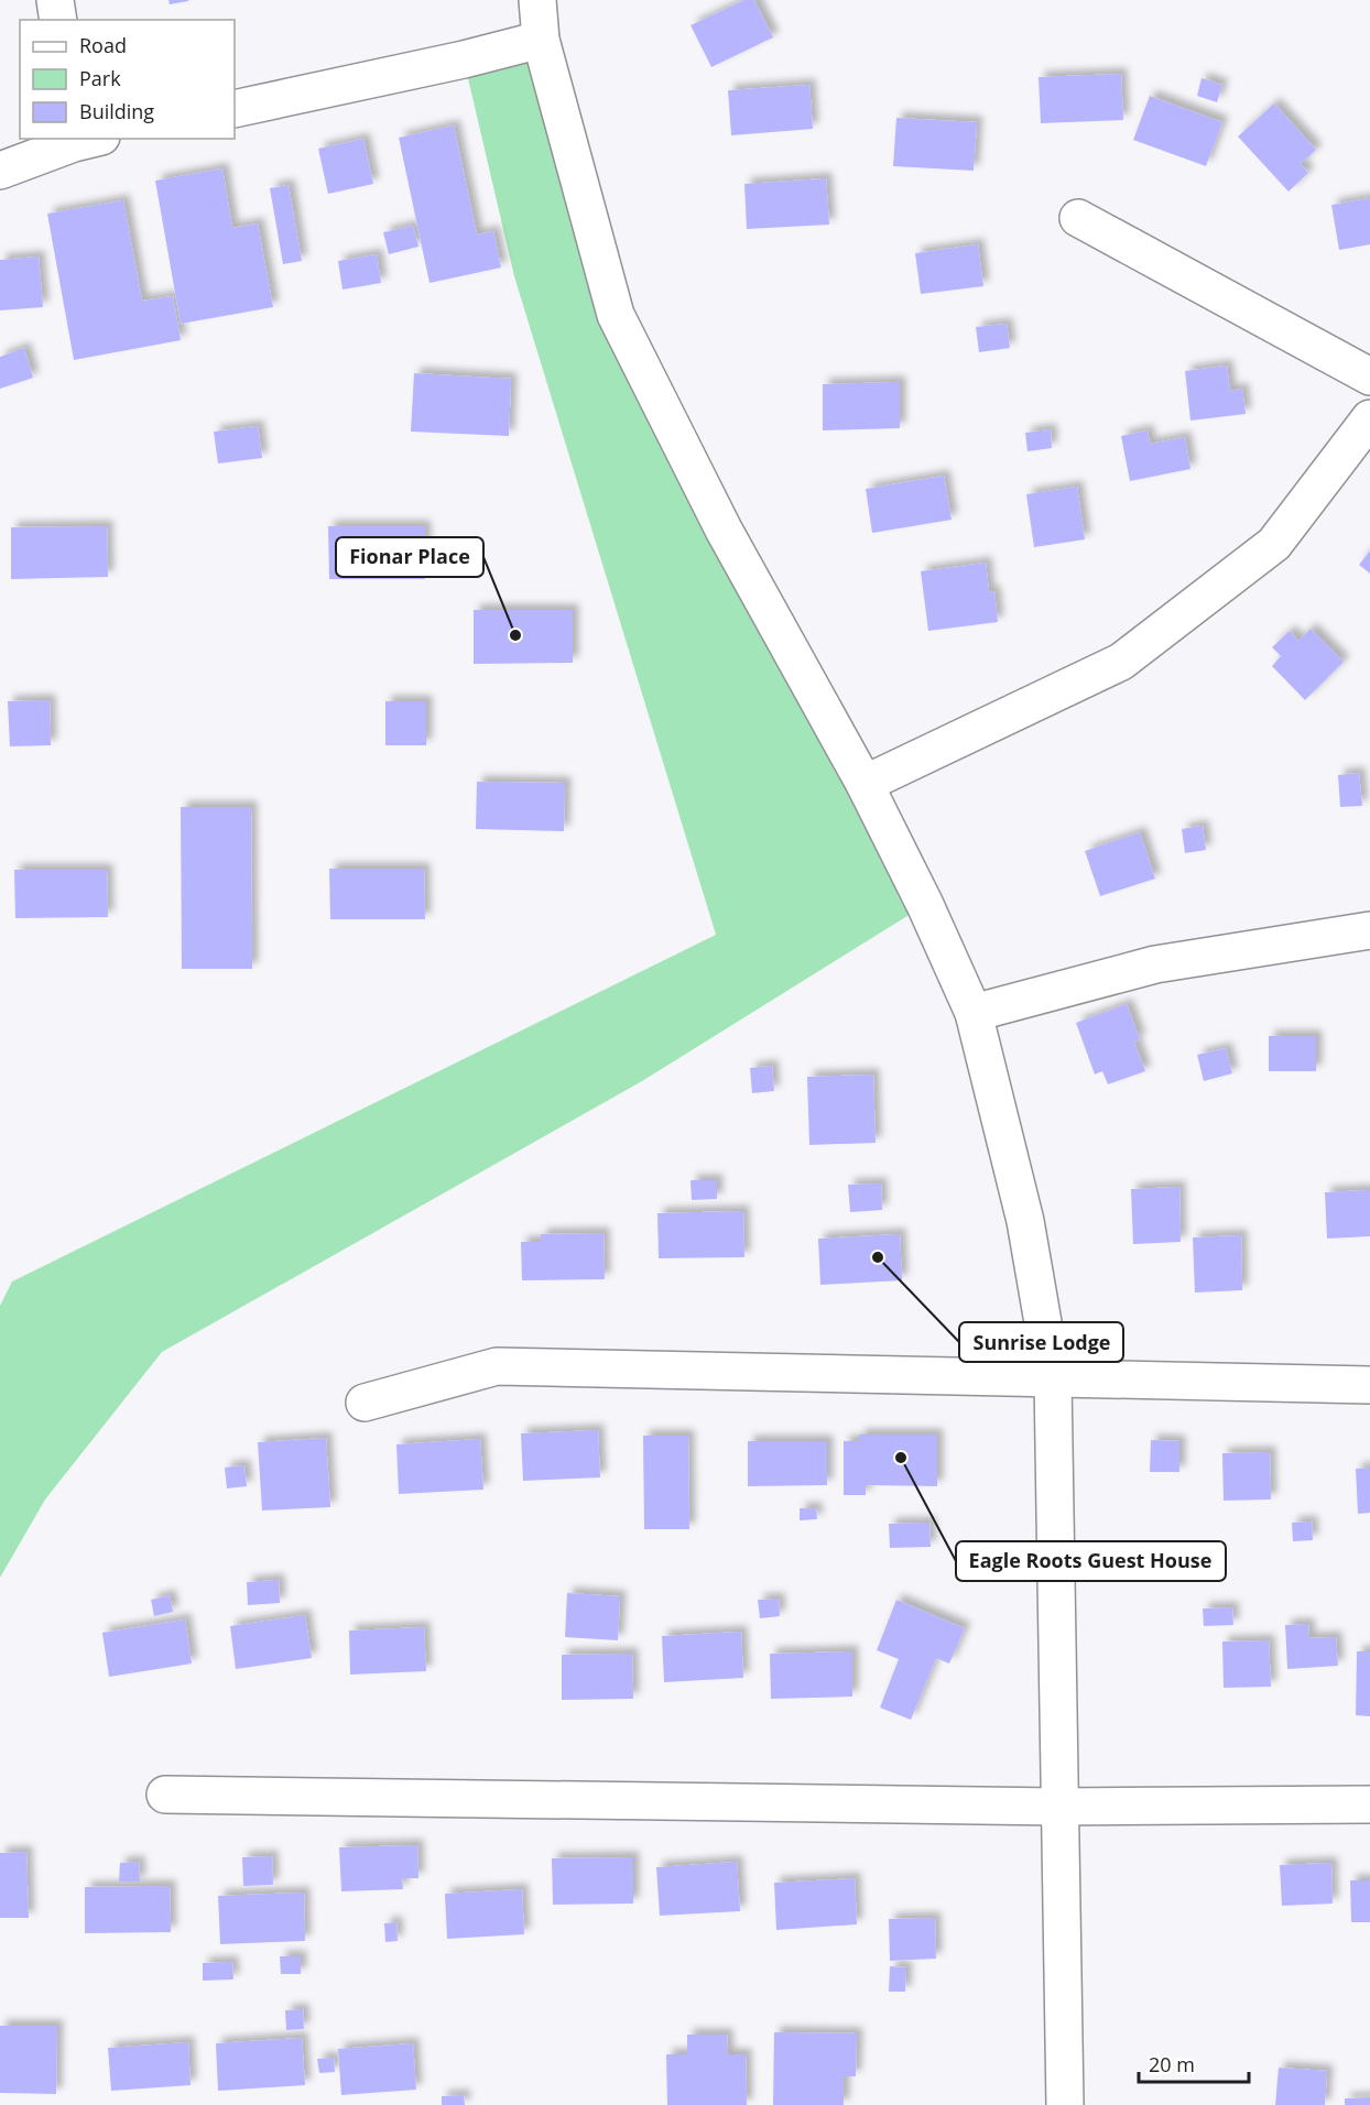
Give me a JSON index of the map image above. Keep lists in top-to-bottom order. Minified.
{"places":["Fionar Place","Sunrise Lodge","Eagle Roots Guest House"],"legend":["Road","Park","Building"],"scale_bar":"20 m"}
